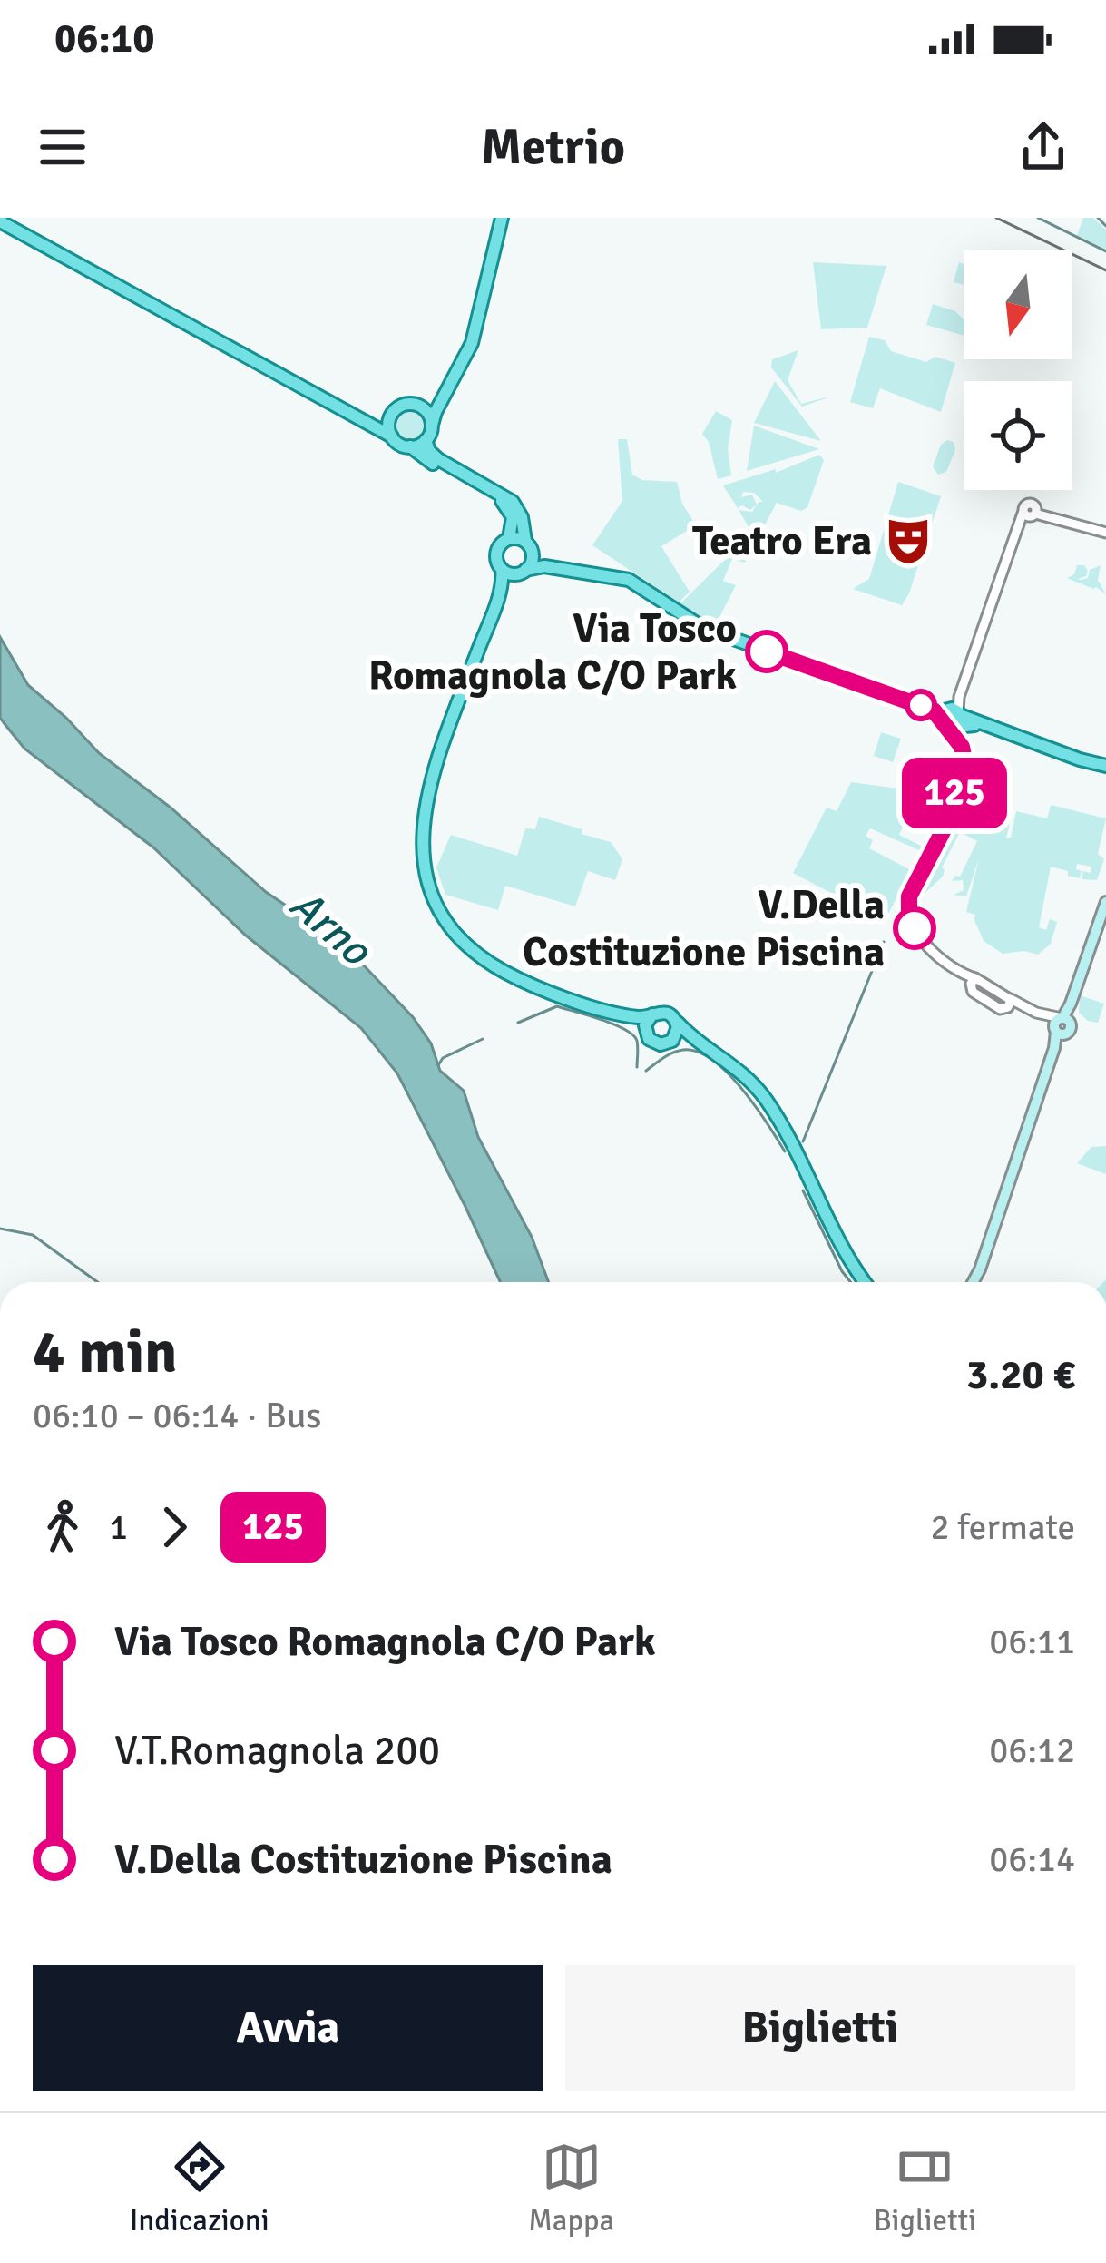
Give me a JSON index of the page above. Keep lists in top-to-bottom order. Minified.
{"water":["Arno"],"places":{"theatre":["Teatro Era"],"other":["Via Tosco Romagnola C/O Park","V.Della Costituzione Piscina"]},"lines":["bus line 125"],"north":"bottom","page":{"status":"06:10","header":"Metrio","on_map":"125","heading":["4 min","06:10 – 06:14 · Bus","3.20 €"],"legs":["1","125","2 fermate"],"list":[{"name":"Via Tosco Romagnola C/O Park","value":"06:11"},{"name":"V.T.Romagnola 200","value":"06:12"},{"name":"V.Della Costituzione Piscina","value":"06:14"}],"buttons":["Avvia","Biglietti"],"tabs":["Indicazioni","Mappa","Biglietti"]}}
